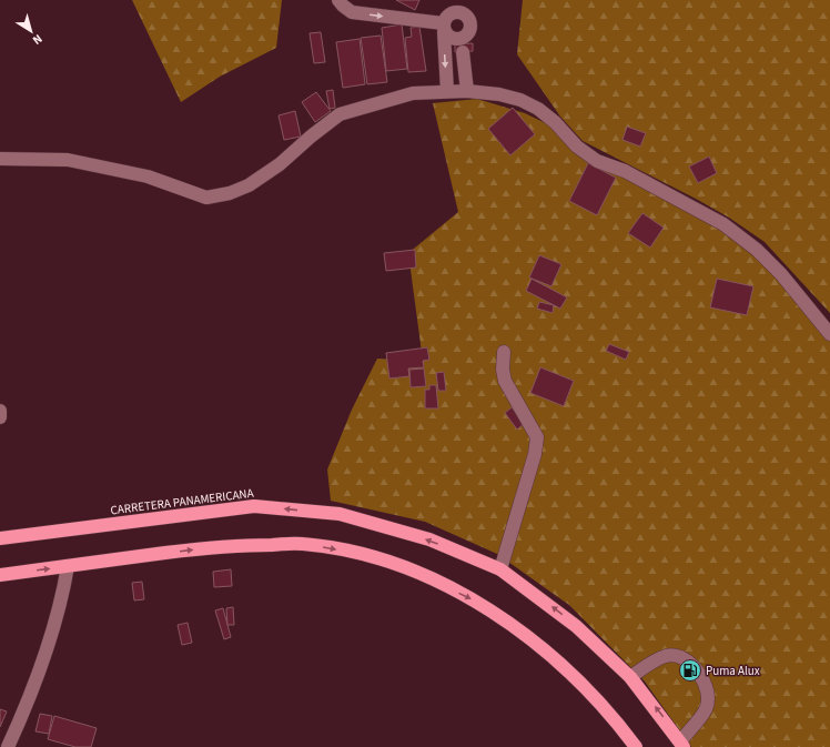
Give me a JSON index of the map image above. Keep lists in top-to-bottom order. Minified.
{"streets":{"highway":["CARRETERA PANAMERICANA"]},"places":{"fuel station":["Puma Alux"]},"north":"bottom right"}
